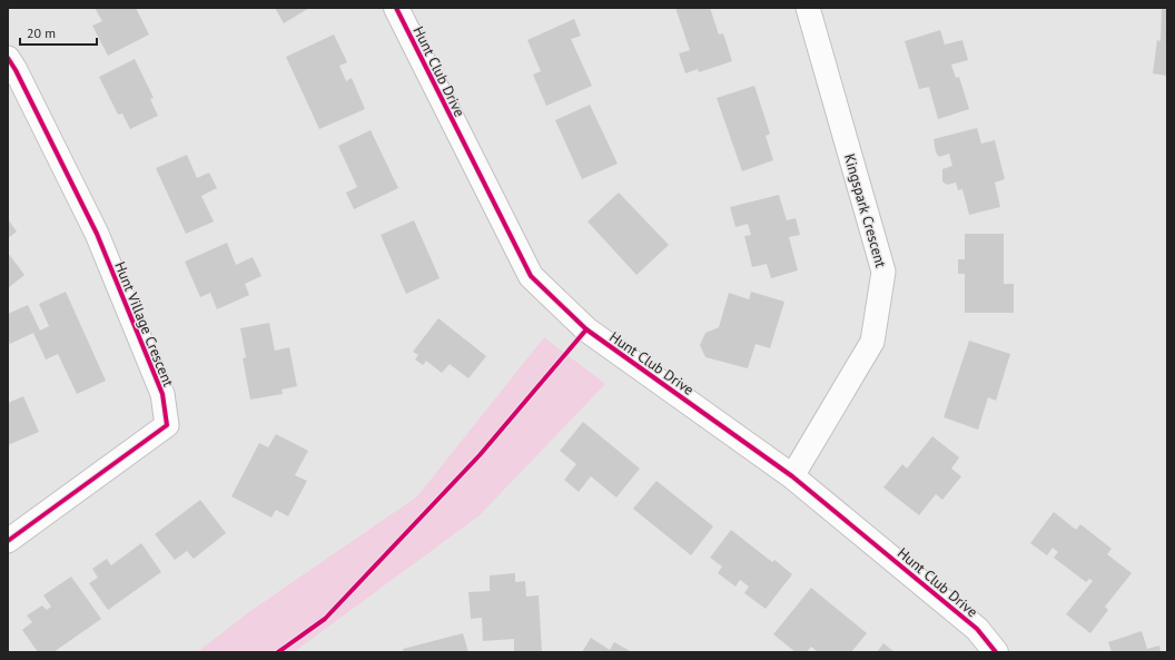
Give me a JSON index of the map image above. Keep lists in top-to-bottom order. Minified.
{"streets":{"street":["Hunt Club Drive","Kingspark Crescent","Hunt Village Crescent"]},"crossings":[["Hunt Club Drive","Kingspark Crescent"]],"scale_bar":"20 m"}
